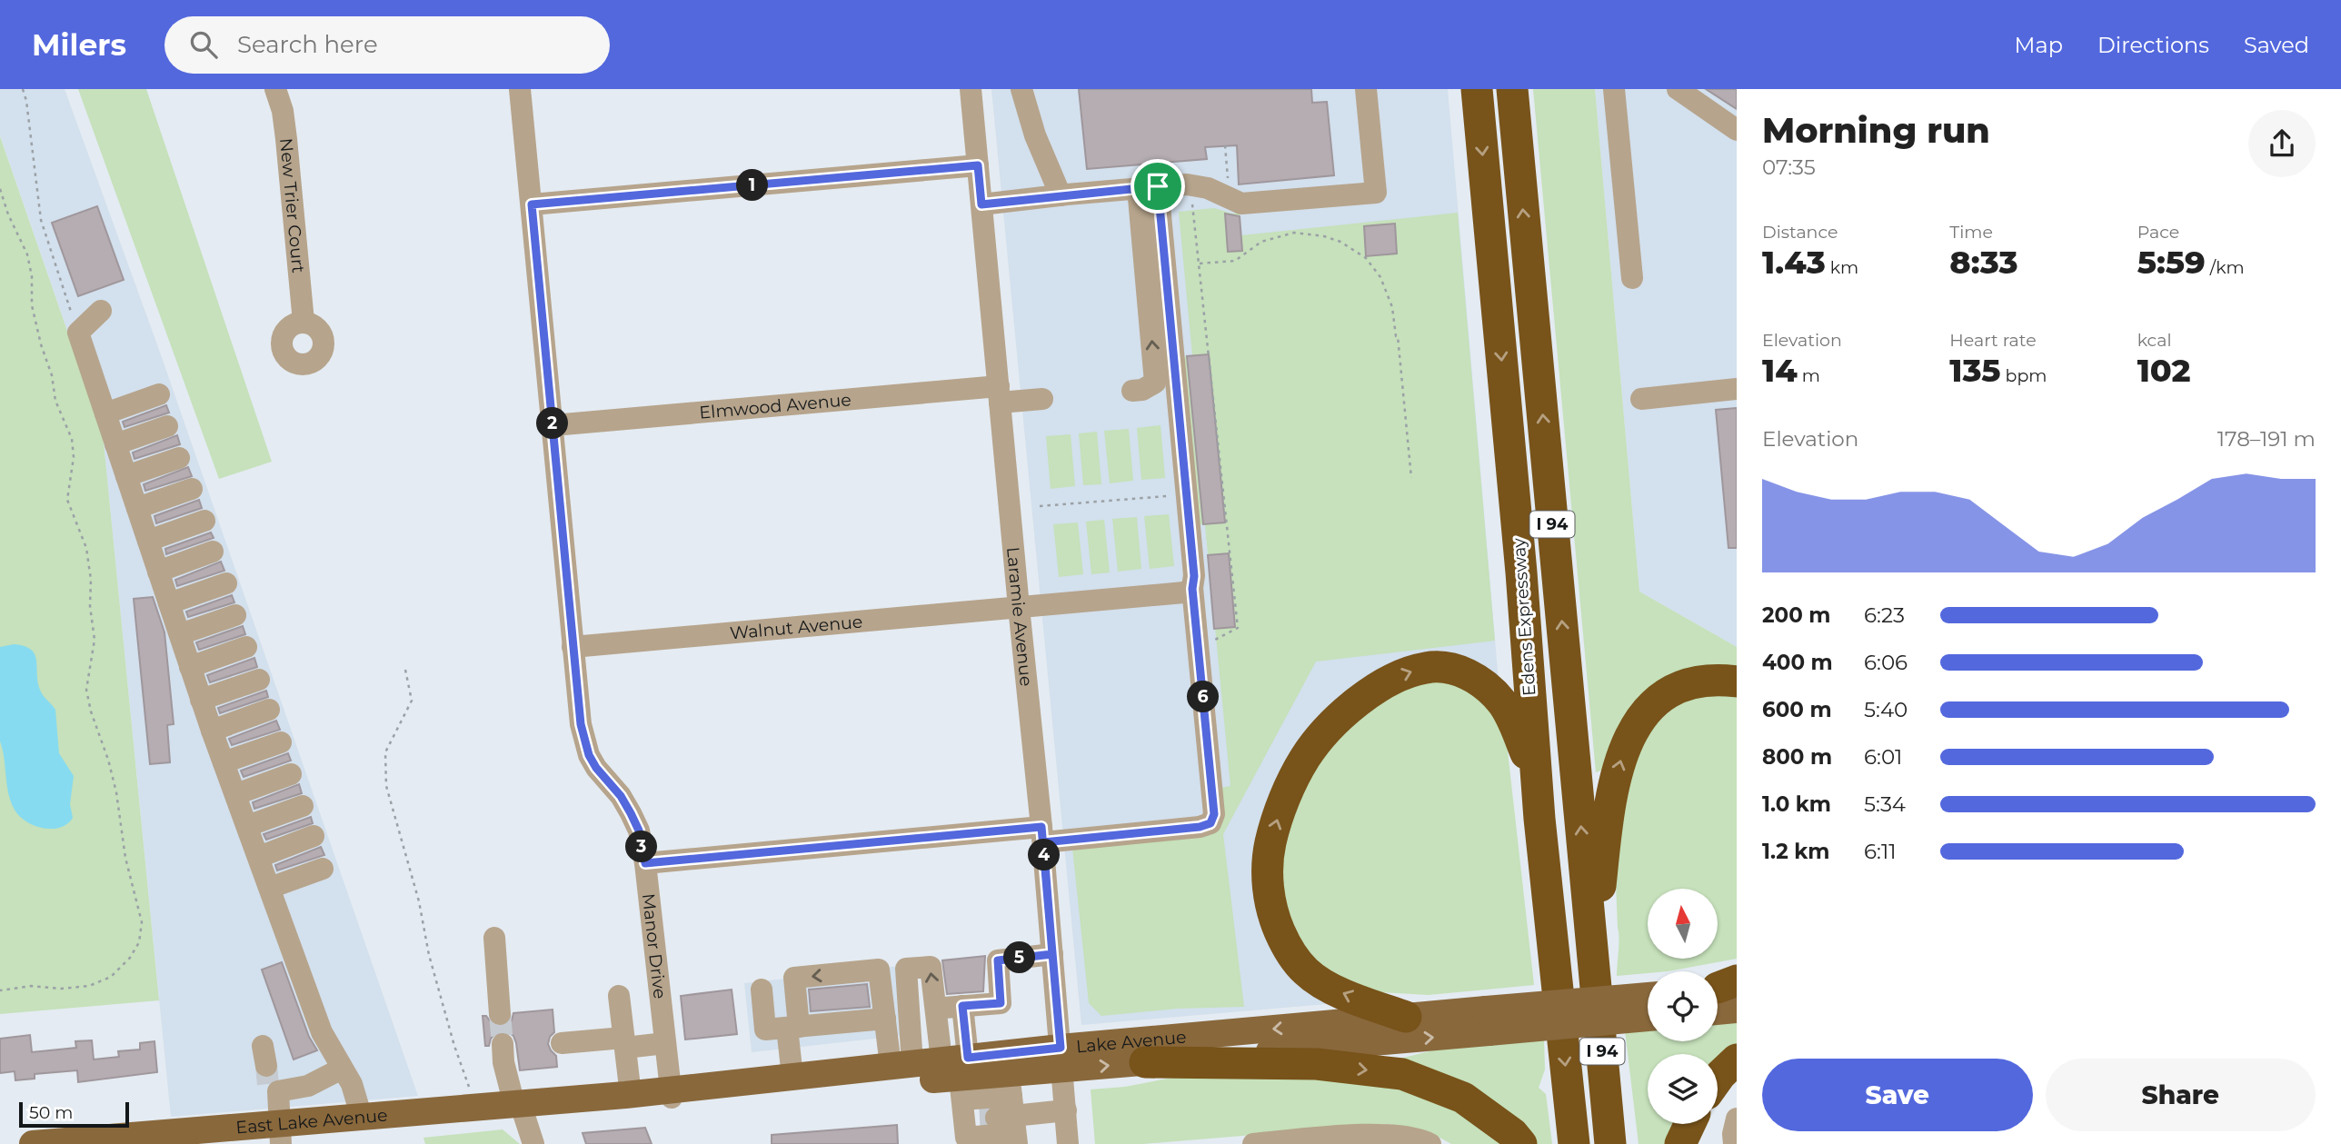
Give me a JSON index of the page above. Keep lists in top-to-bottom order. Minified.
{"streets":{"highway":["I 94","Edens Expressway"],"main road":["Lake Avenue","East Lake Avenue"],"street":["New Trier Court","Elmwood Avenue","Laramie Avenue","Walnut Avenue","Manor Drive"]},"crossings":[["Elmwood Avenue","Laramie Avenue"],["Elmwood Avenue","Manor Drive"],["Laramie Avenue","Walnut Avenue"],["Laramie Avenue","Lake Avenue"],["Walnut Avenue","Manor Drive"],["Manor Drive","Lake Avenue"],["Lake Avenue","East Lake Avenue"]],"scale_bar":"50 m","north":"top","page":{"header":"Milers","search":"Search here","nav":["Map","Directions","Saved"],"heading":["Morning run","07:35"],"pins":["1","2","6","3","4","5"],"stats":[["Distance","1.43 km"],["Time","8:33"],["Pace","5:59 /km"],["Elevation","14 m"],["Heart rate","135 bpm"],["kcal","102"]],"chart":["Elevation","178–191 m"],"list":[{"name":"200 m","note":"6:23"},{"name":"400 m","note":"6:06"},{"name":"600 m","note":"5:40"},{"name":"800 m","note":"6:01"},{"name":"1.0 km","note":"5:34"},{"name":"1.2 km","note":"6:11"}],"buttons":["Save","Share"],"scale":"50 m"}}
